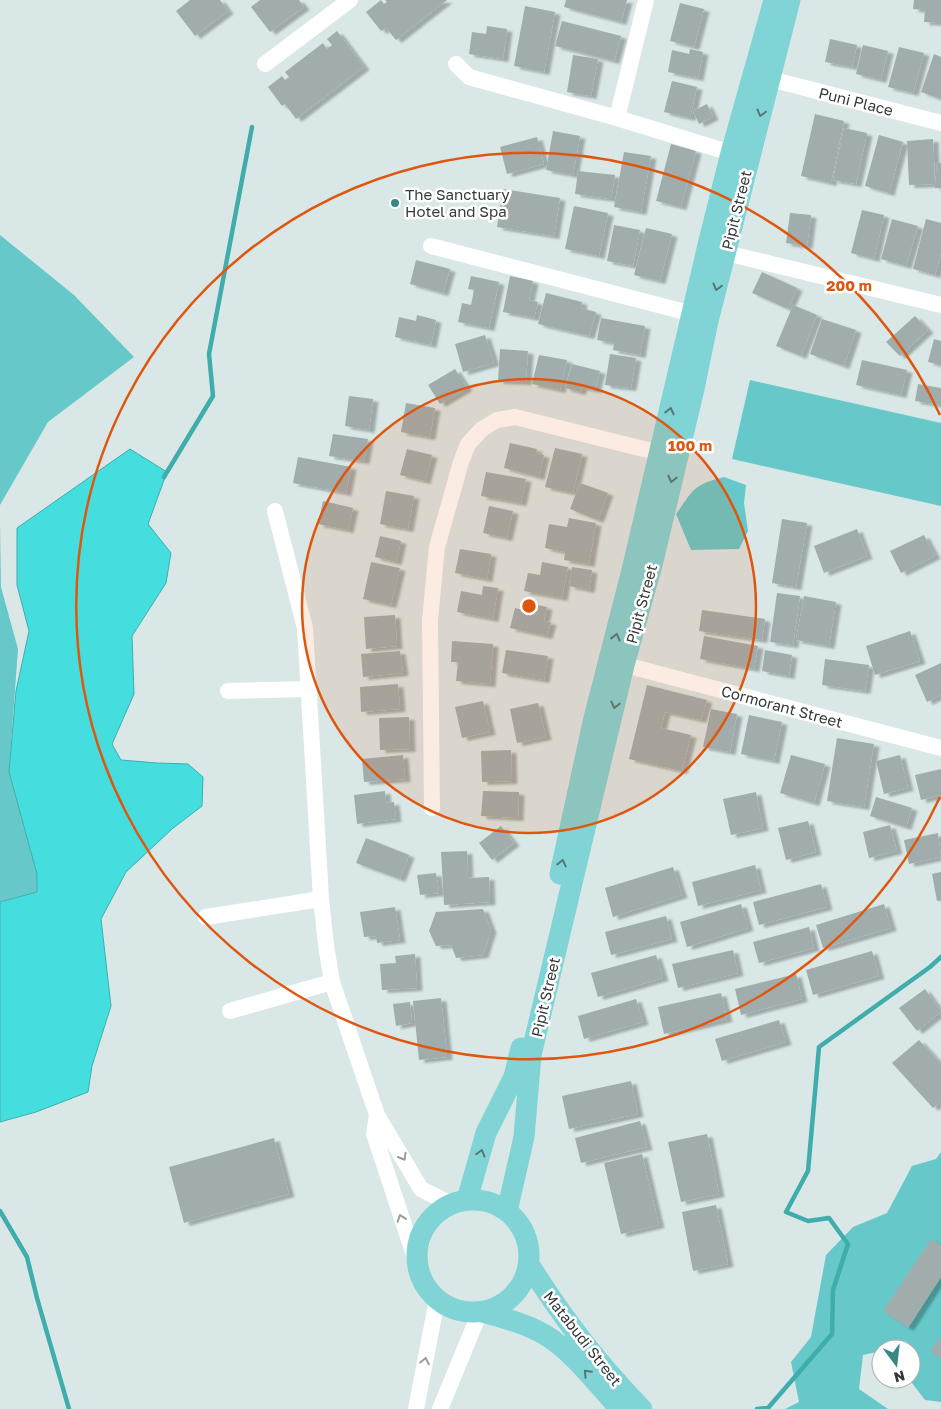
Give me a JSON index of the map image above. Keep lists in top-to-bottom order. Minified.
{"streets":{"main road":["Pipit Street","Matabudi Street"],"street":["Puni Place","Cormorant Street"]},"crossings":[["Puni Place","Pipit Street"],["Pipit Street","Cormorant Street"],["Pipit Street","Matabudi Street"]],"places":["The Sanctuary Hotel and Spa"],"north":"bottom","rings":["200 m","100 m"]}
